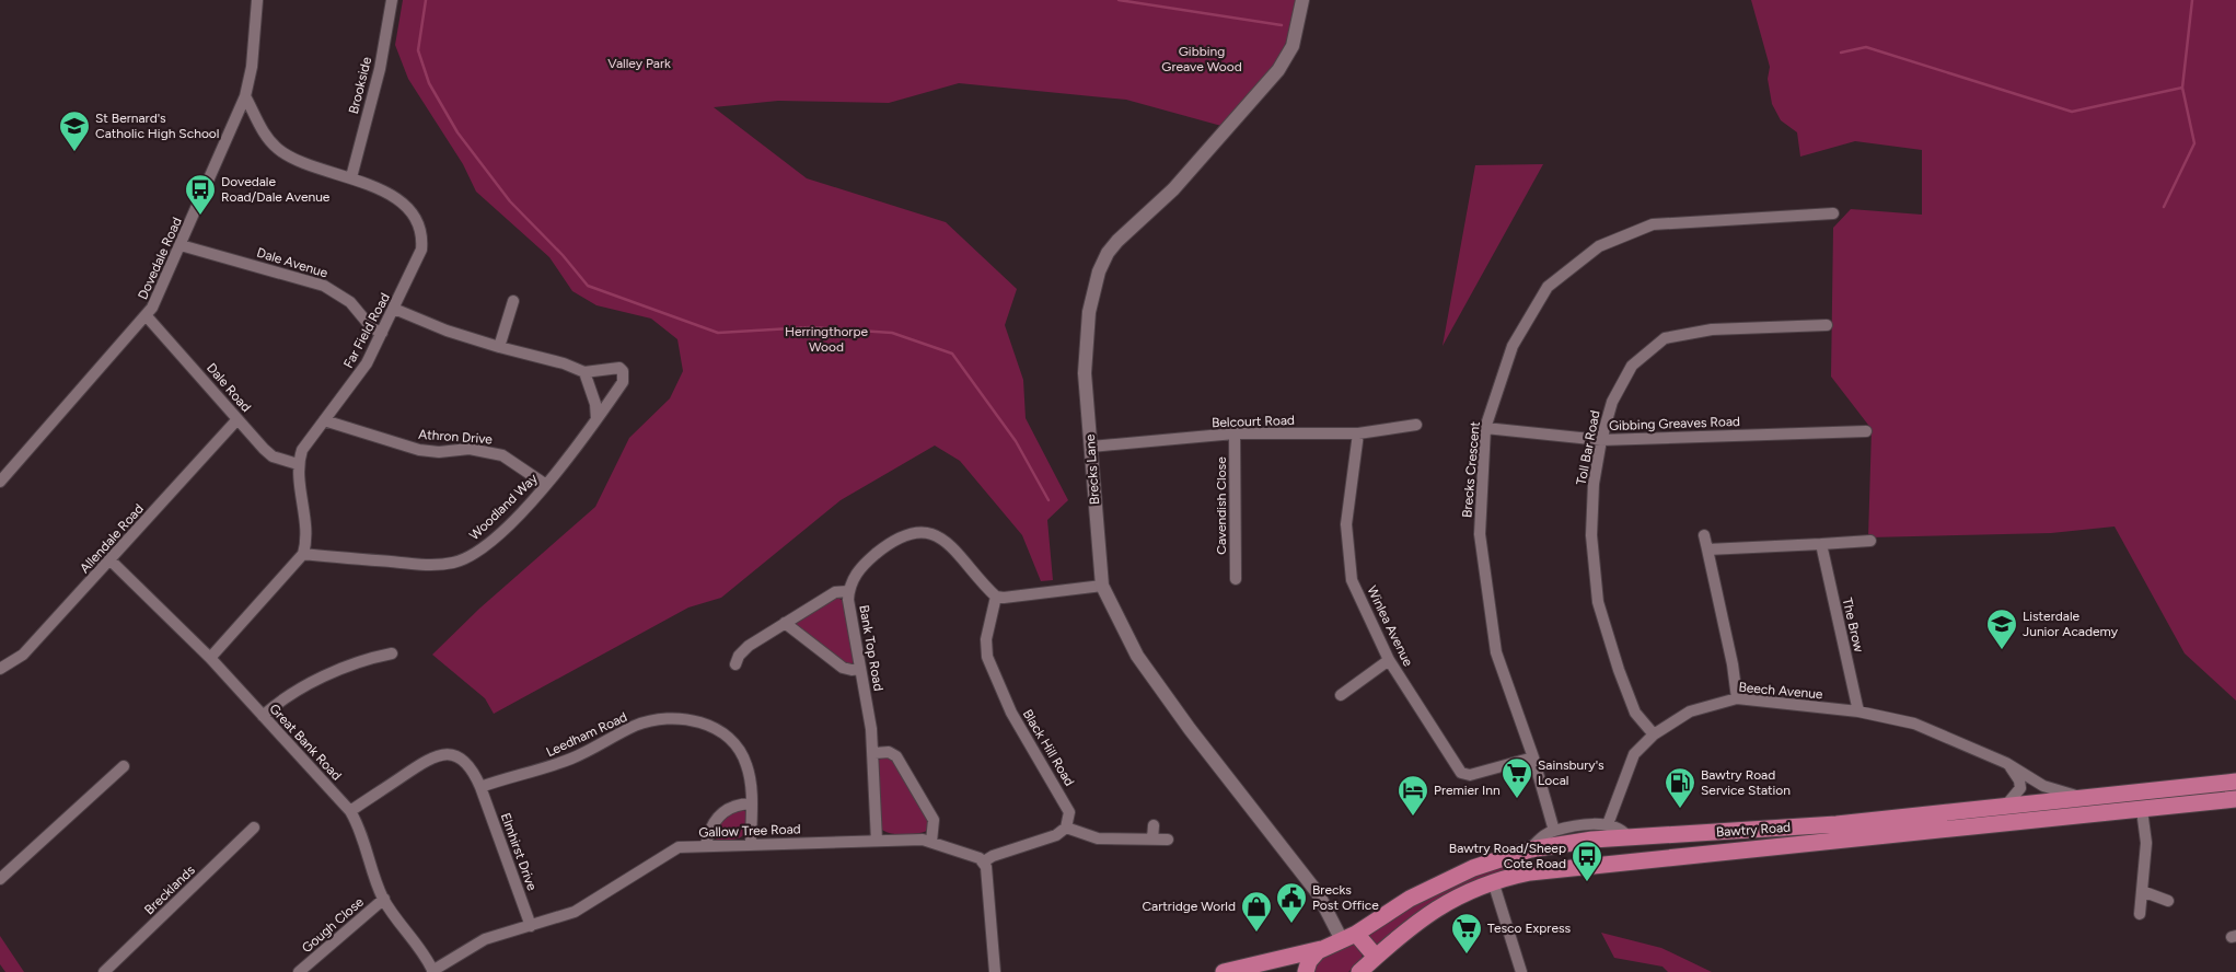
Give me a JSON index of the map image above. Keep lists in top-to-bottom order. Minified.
{"streets":{"main road":["Bawtry Road"],"street":["Brookside","Dovedale Road","Dale Avenue","Far Field Road","Dale Road","Belcourt Road","Gibbing Greaves Road","Athron Drive","Toll Bar Road","Brecks Lane","Brecks Crescent","Cavendish Close","Woodland Way","Allendale Road","The Brow","Winlea Avenue","Bank Top Road","Beech Avenue","Leedham Road","Great Bank Road","Black Hill Road","Gallow Tree Road","Elmhirst Drive","Brecklands","Gough Close"]},"crossings":[["Brookside","Far Field Road"],["Dovedale Road","Dale Avenue"],["Dovedale Road","Far Field Road"],["Dovedale Road","Dale Road"],["Dale Avenue","Far Field Road"],["Far Field Road","Dale Road"],["Far Field Road","Athron Drive"],["Dale Road","Allendale Road"],["Belcourt Road","Brecks Lane"],["Belcourt Road","Cavendish Close"],["Belcourt Road","Winlea Avenue"],["Gibbing Greaves Road","Toll Bar Road"],["Gibbing Greaves Road","Brecks Crescent"],["Athron Drive","Woodland Way"],["Toll Bar Road","Beech Avenue"],["Brecks Lane","Bawtry Road"],["Brecks Crescent","Winlea Avenue"],["Allendale Road","Great Bank Road"],["The Brow","Beech Avenue"],["Bank Top Road","Black Hill Road"],["Bank Top Road","Gallow Tree Road"],["Beech Avenue","Bawtry Road"],["Leedham Road","Gallow Tree Road"],["Leedham Road","Elmhirst Drive"],["Great Bank Road","Gallow Tree Road"],["Great Bank Road","Gough Close"],["Gallow Tree Road","Elmhirst Drive"]],"parks":["Gibbing Greave Wood","Valley Park","Herringthorpe Wood"],"places":{"school or university":["St Bernard's Catholic High School","Listerdale Junior Academy"],"bus stop":["Dovedale Road/Dale Avenue","Bawtry Road/Sheep Cote Road"],"supermarket":["Sainsbury's Local","Tesco Express"],"fuel station":["Bawtry Road Service Station"],"hotel":["Premier Inn"],"public building":["Brecks Post Office"],"shop":["Cartridge World"]}}
